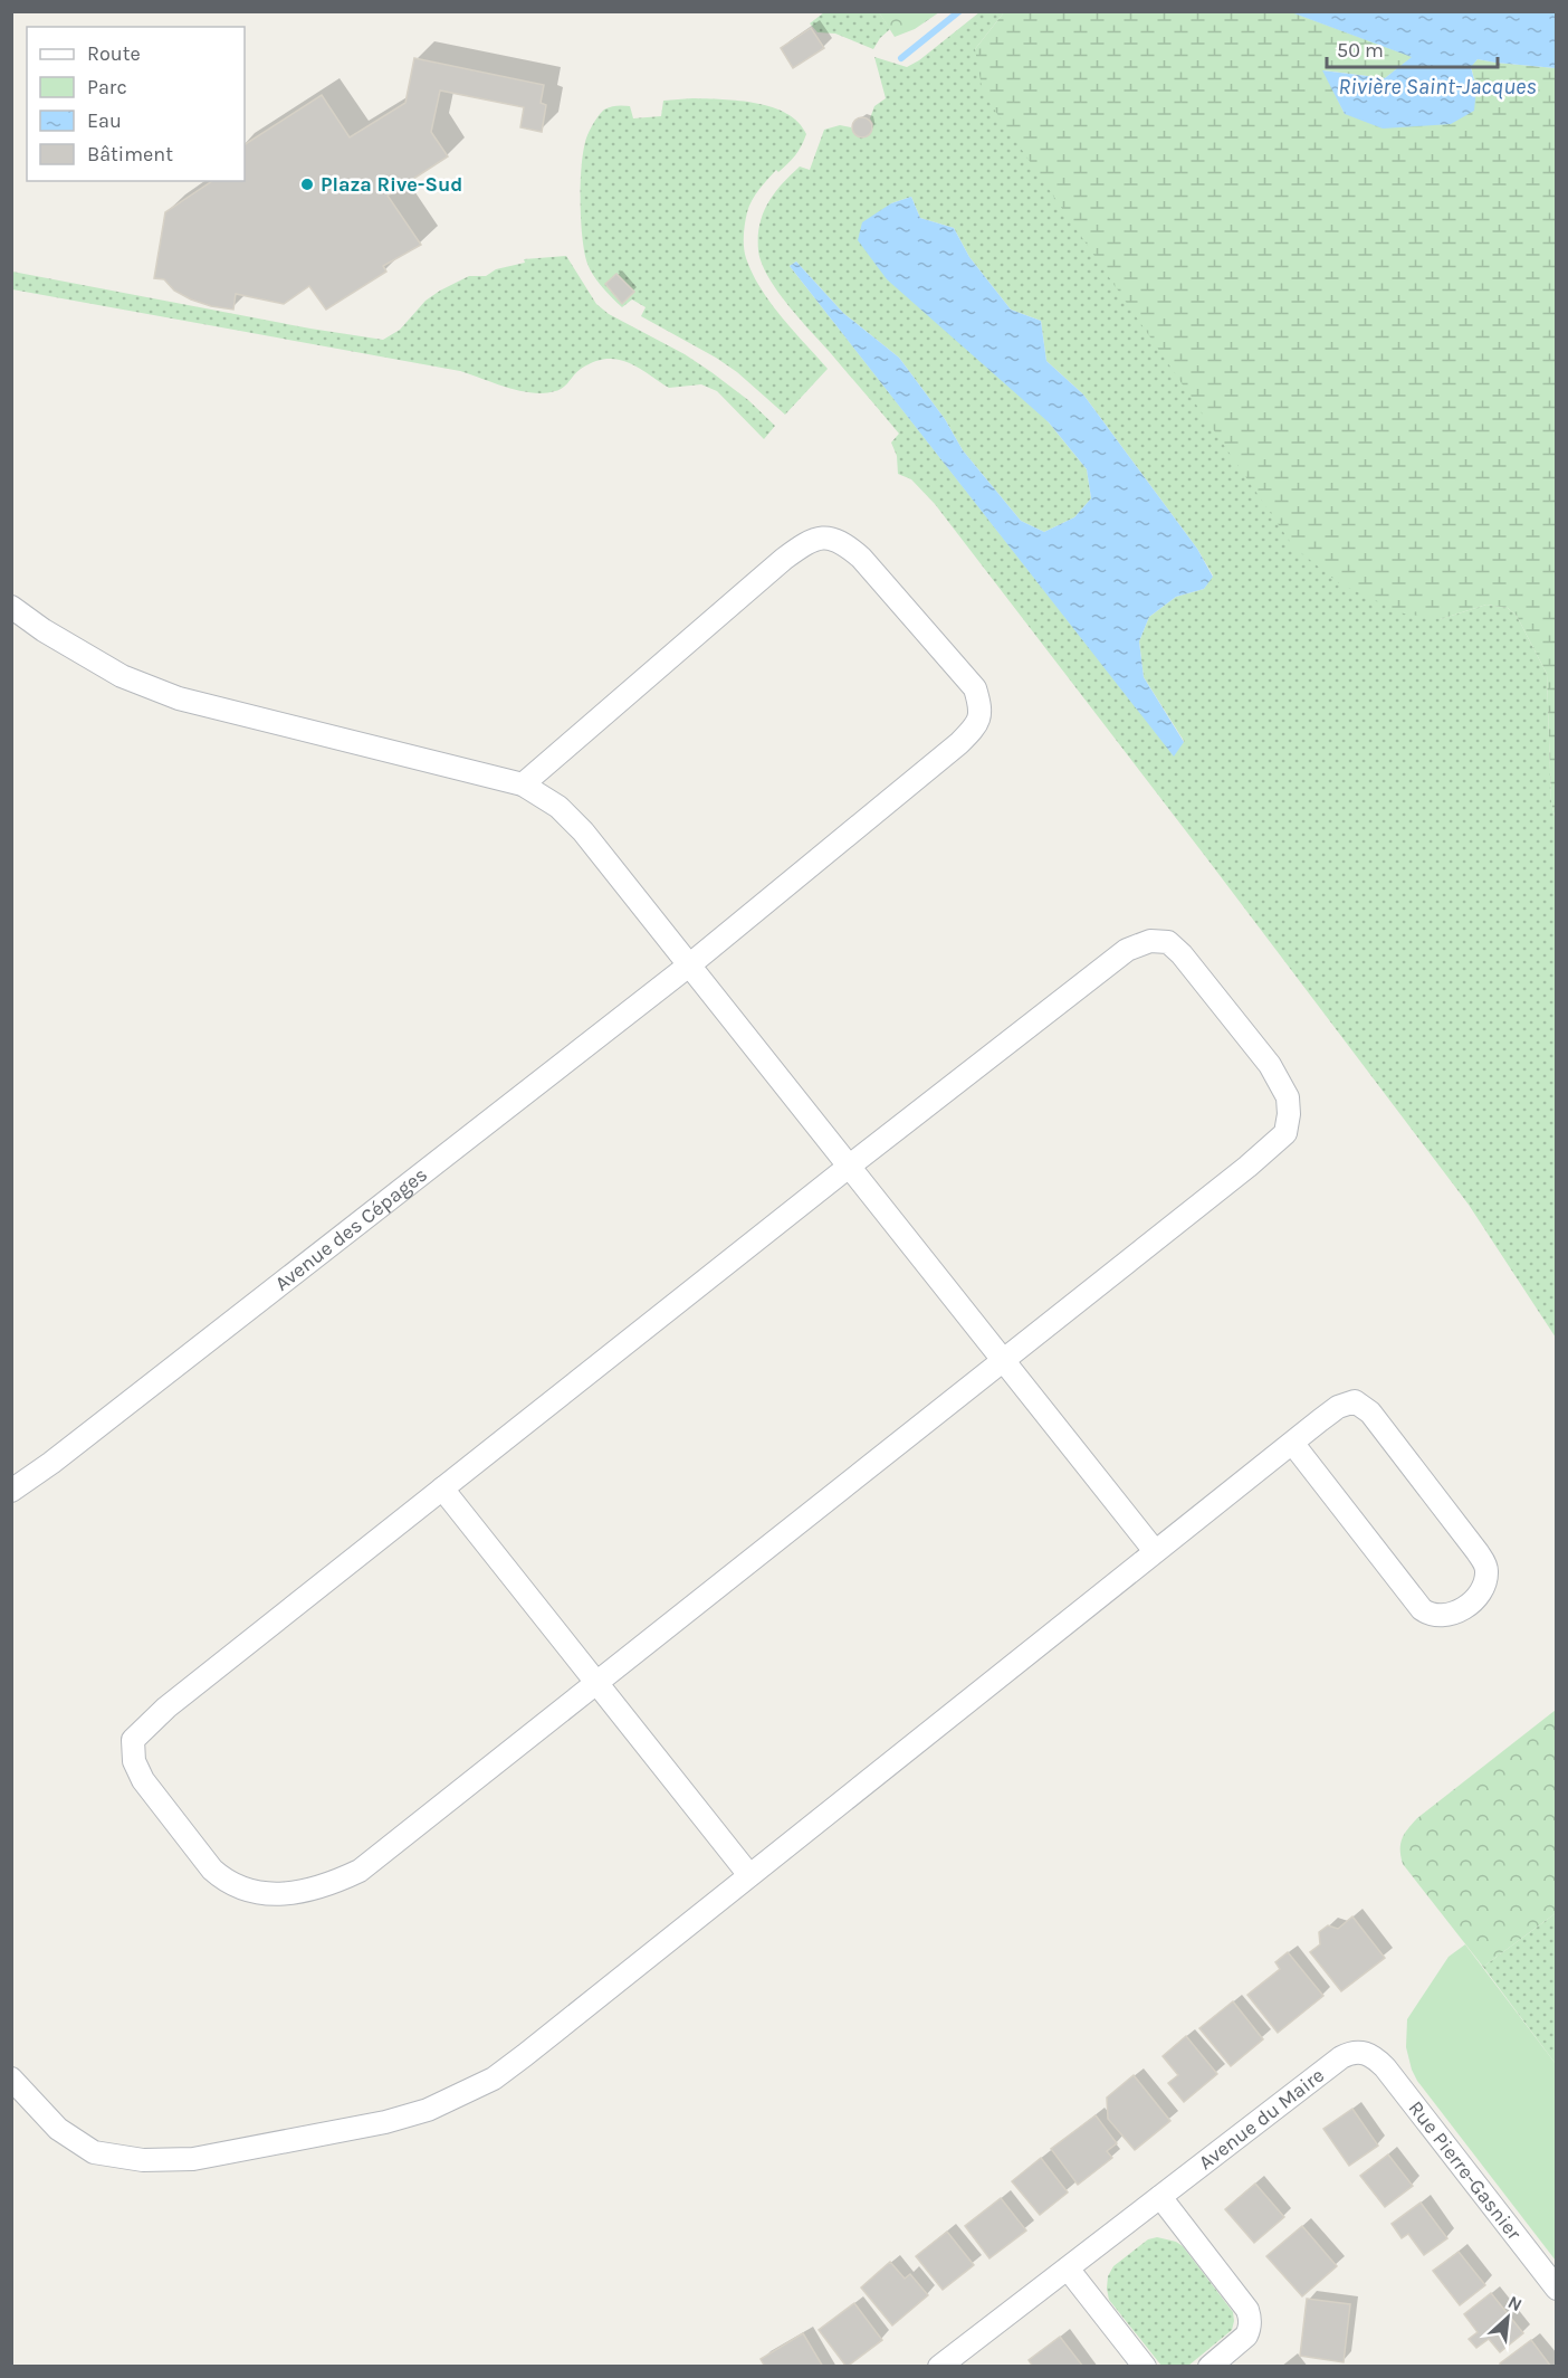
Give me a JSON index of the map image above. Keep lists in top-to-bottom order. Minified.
{"streets":{"street":["Avenue des Cépages","Avenue du Maire","Rue Pierre-Gasnier"]},"crossings":[["Avenue du Maire","Rue Pierre-Gasnier"]],"water":["Rivière Saint-Jacques"],"places":["Plaza Rive-Sud"],"legend":["Route","Parc","Eau","Bâtiment"],"scale_bar":"50 m","north":"top right"}
